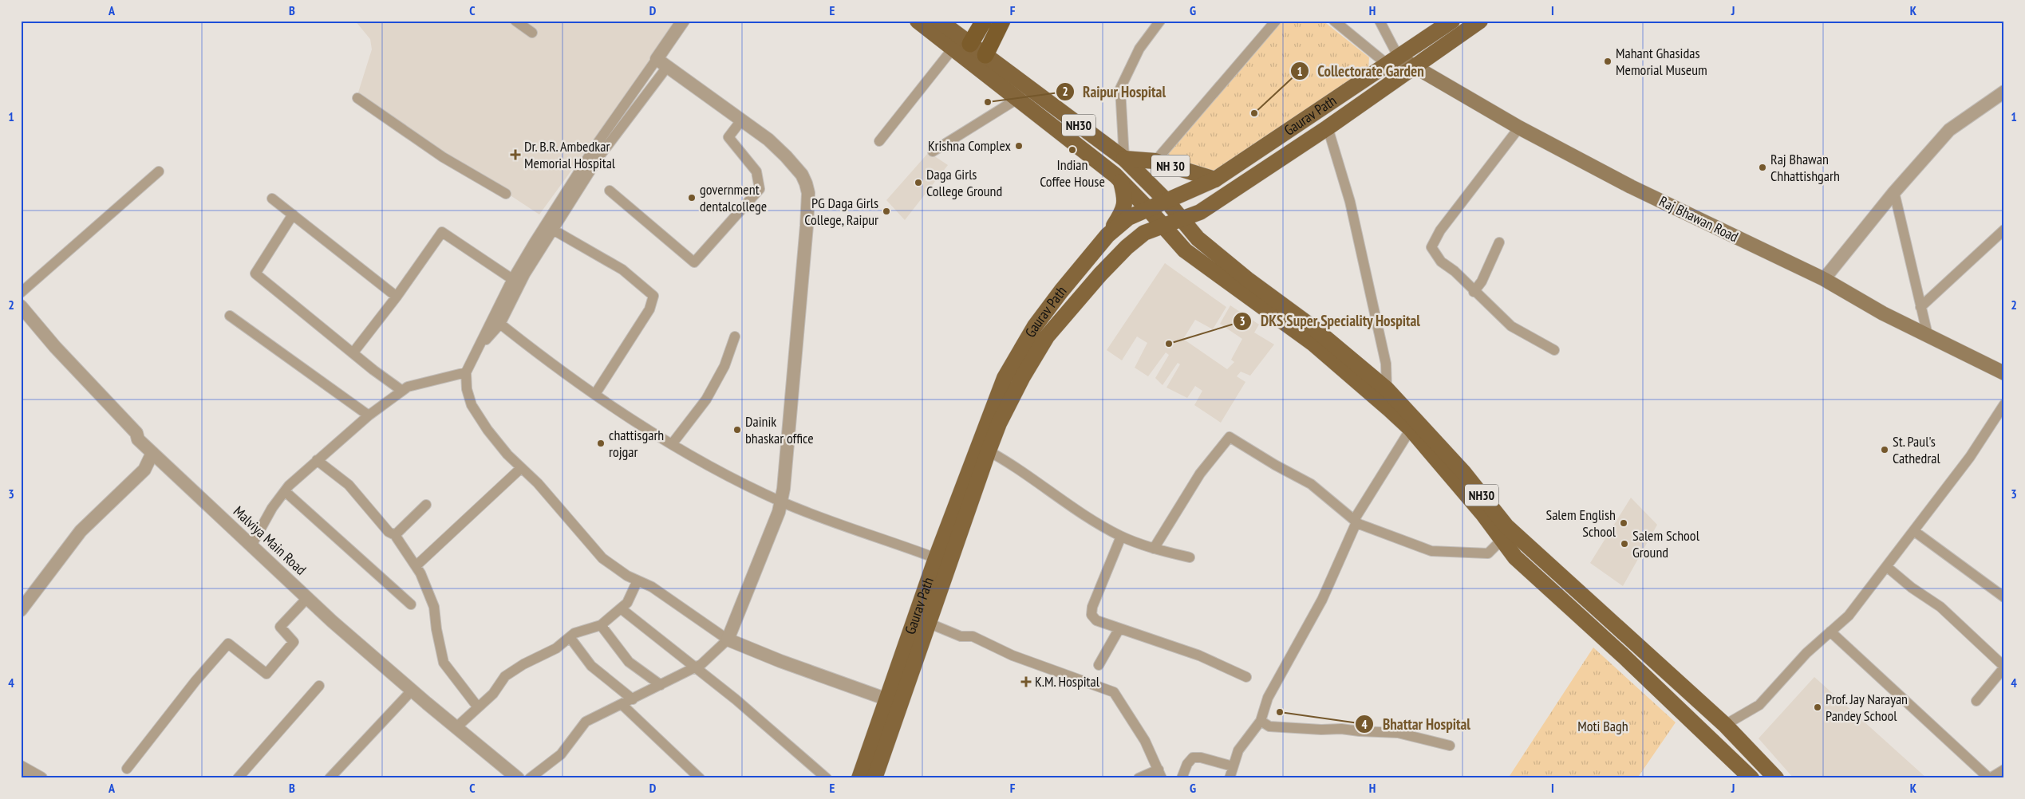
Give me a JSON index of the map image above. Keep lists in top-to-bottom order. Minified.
{"streets":{"main road":["Gaurav Path","NH30","NH 30","Raj Bhawan Road"],"street":["Malviya Main Road"]},"crossings":[["Gaurav Path","NH30"],["Gaurav Path","NH 30"],["Gaurav Path","Raj Bhawan Road"],["NH30","NH 30"]],"parks":["Moti Bagh"],"places":{"other":["Mahant Ghasidas Memorial Museum","Raipur Hospital","Collectorate Garden","Krishna Complex","Indian Coffee House","Raj Bhawan Chhattishgarh","Daga Girls College Ground","government dentalcollege","PG Daga Girls College, Raipur","DKS Super Speciality Hospital","Dainik bhaskar office","chattisgarh rojgar","St. Paul's Cathedral","Salem English School","Salem School Ground","Prof. Jay Narayan Pandey School","Bhattar Hospital"],"health":["Dr. B.R. Ambedkar Memorial Hospital","K.M. Hospital"]},"grid":{"columns":["A","B","C","D","E","F","G","H","I","J","K"],"rows":["1","2","3","4"]}}
